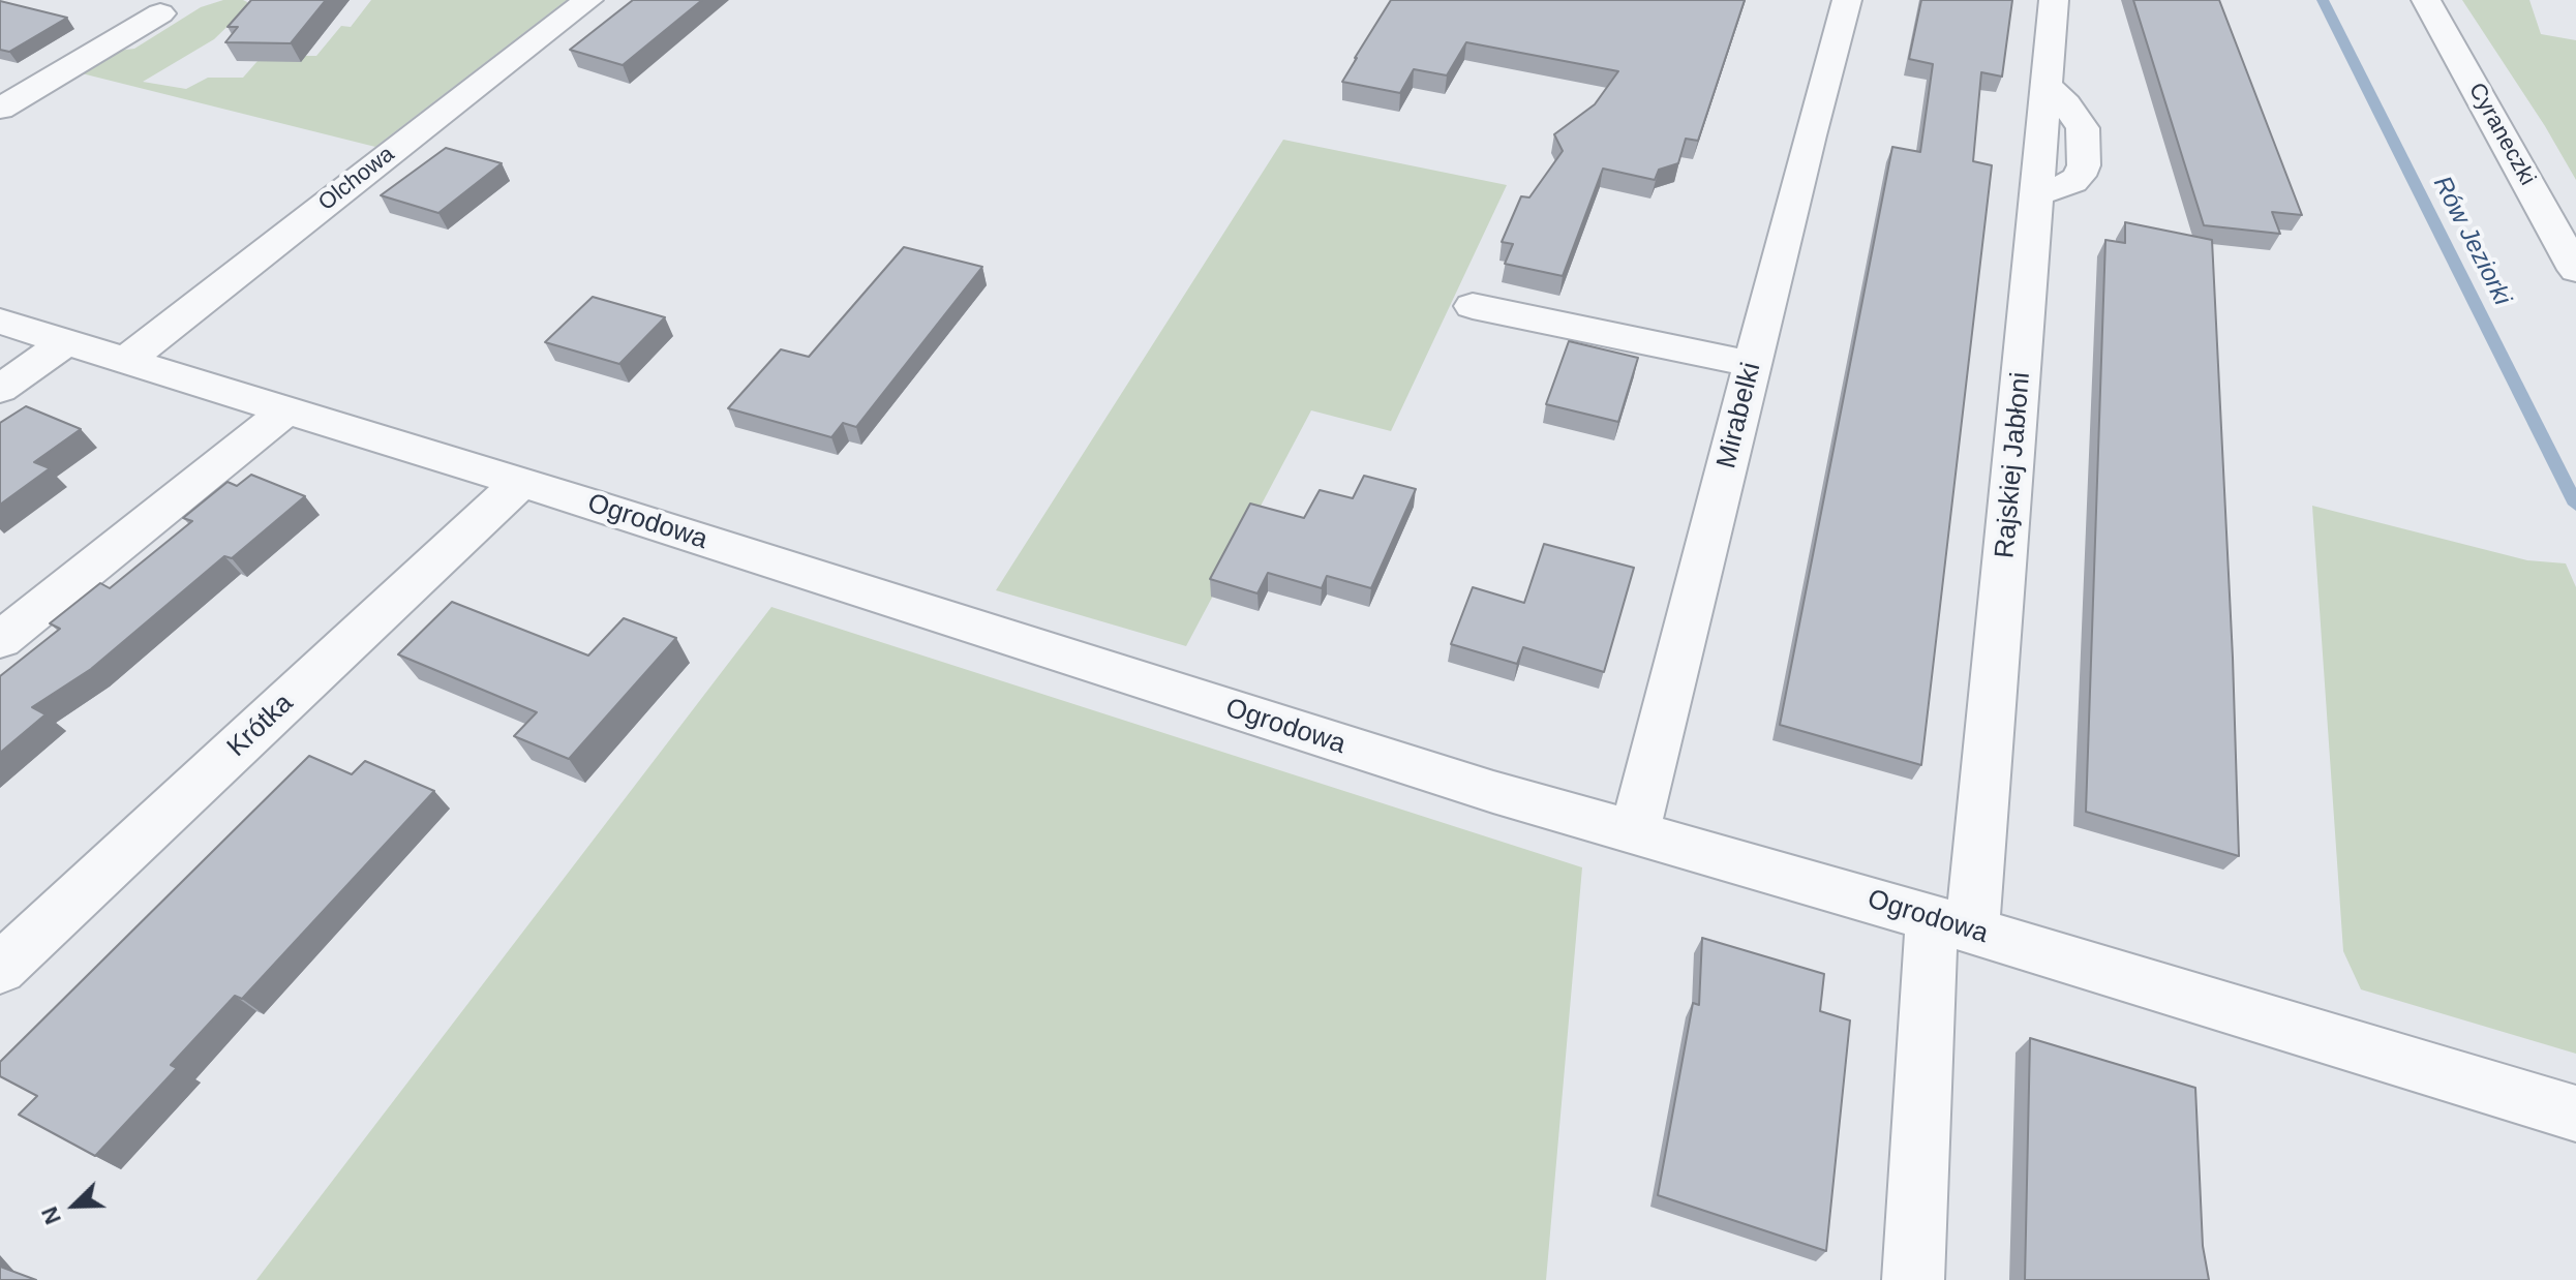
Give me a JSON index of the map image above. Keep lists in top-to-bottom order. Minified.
{"streets":{"street":["Cyraneczki","Olchowa","Mirabelki","Rajskiej Jabłoni","Ogrodowa","Krótka"]},"crossings":[["Olchowa","Ogrodowa"],["Mirabelki","Ogrodowa"],["Rajskiej Jabłoni","Ogrodowa"],["Ogrodowa","Krótka"]],"water":["Rów Jeziorki"],"north":"bottom left"}
